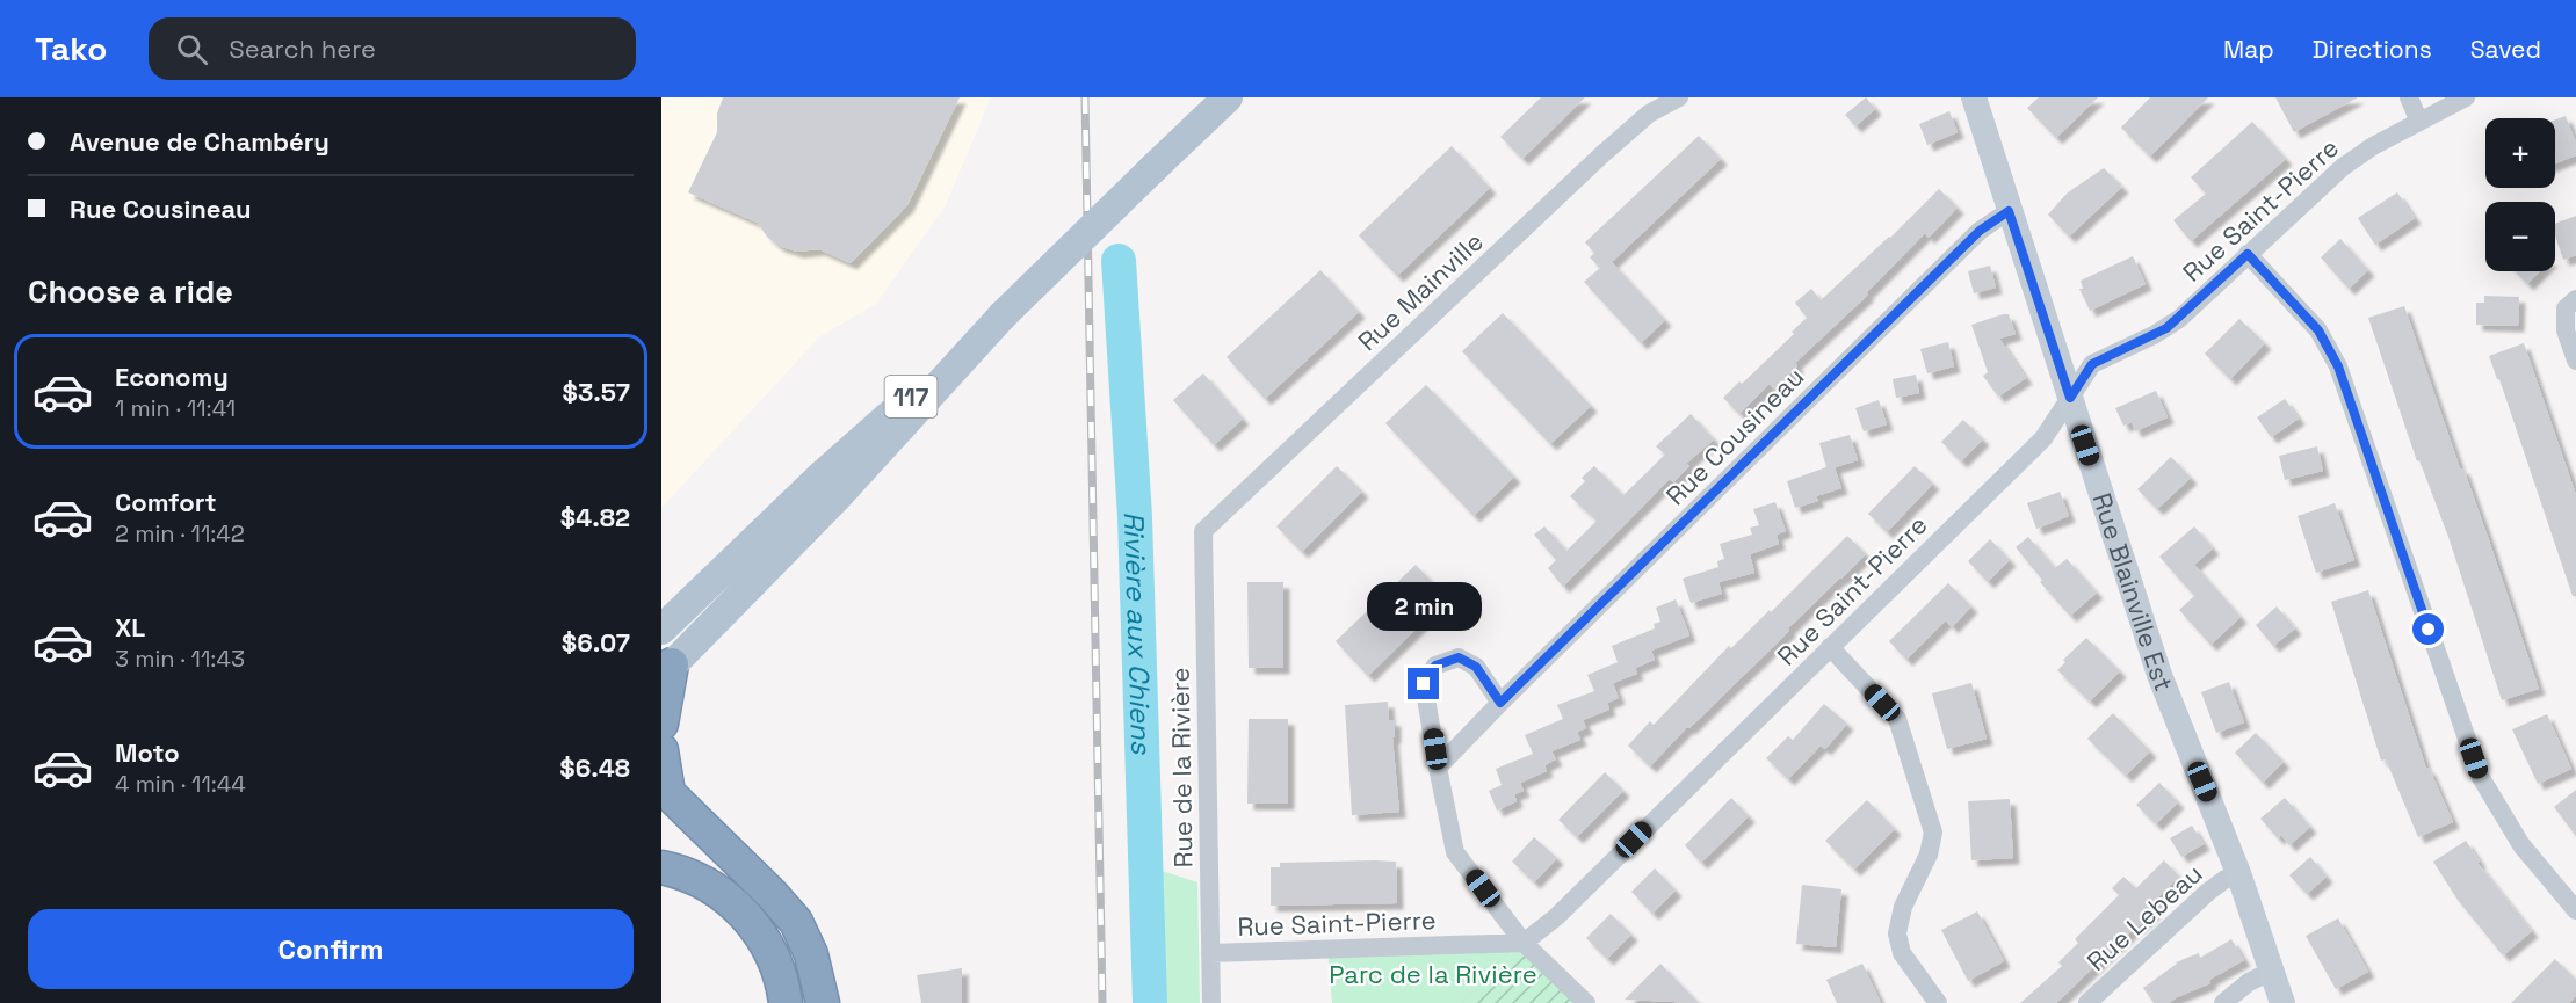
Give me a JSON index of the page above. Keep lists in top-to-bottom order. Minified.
{"streets":{"main road":["117"],"street":["Rue Saint-Pierre","Rue Mainville","Rue Cousineau","Rue Blainville Est","Rue de la Rivière","Rue Lebeau"]},"crossings":[["Rue Saint-Pierre","Rue Blainville Est"],["Rue Saint-Pierre","Rue de la Rivière"],["Rue Mainville","Rue de la Rivière"],["Rue Cousineau","Rue Blainville Est"],["Rue Blainville Est","Rue Lebeau"]],"water":["Rivière aux Chiens"],"parks":["Parc de la Rivière"],"page":{"header":"Tako","search":"Search here","nav":["Map","Directions","Saved"],"banner":["Avenue de Chambéry","Rue Cousineau"],"map_buttons":["+","−"],"heading":"Choose a ride","list":[{"name":"Economy","note":"1 min · 11:41","value":"$3.57"},{"name":"Comfort","note":"2 min · 11:42","value":"$4.82"},{"name":"XL","note":"3 min · 11:43","value":"$6.07"},{"name":"Moto","note":"4 min · 11:44","value":"$6.48"}],"bubble":"2 min","buttons":"Confirm"}}
